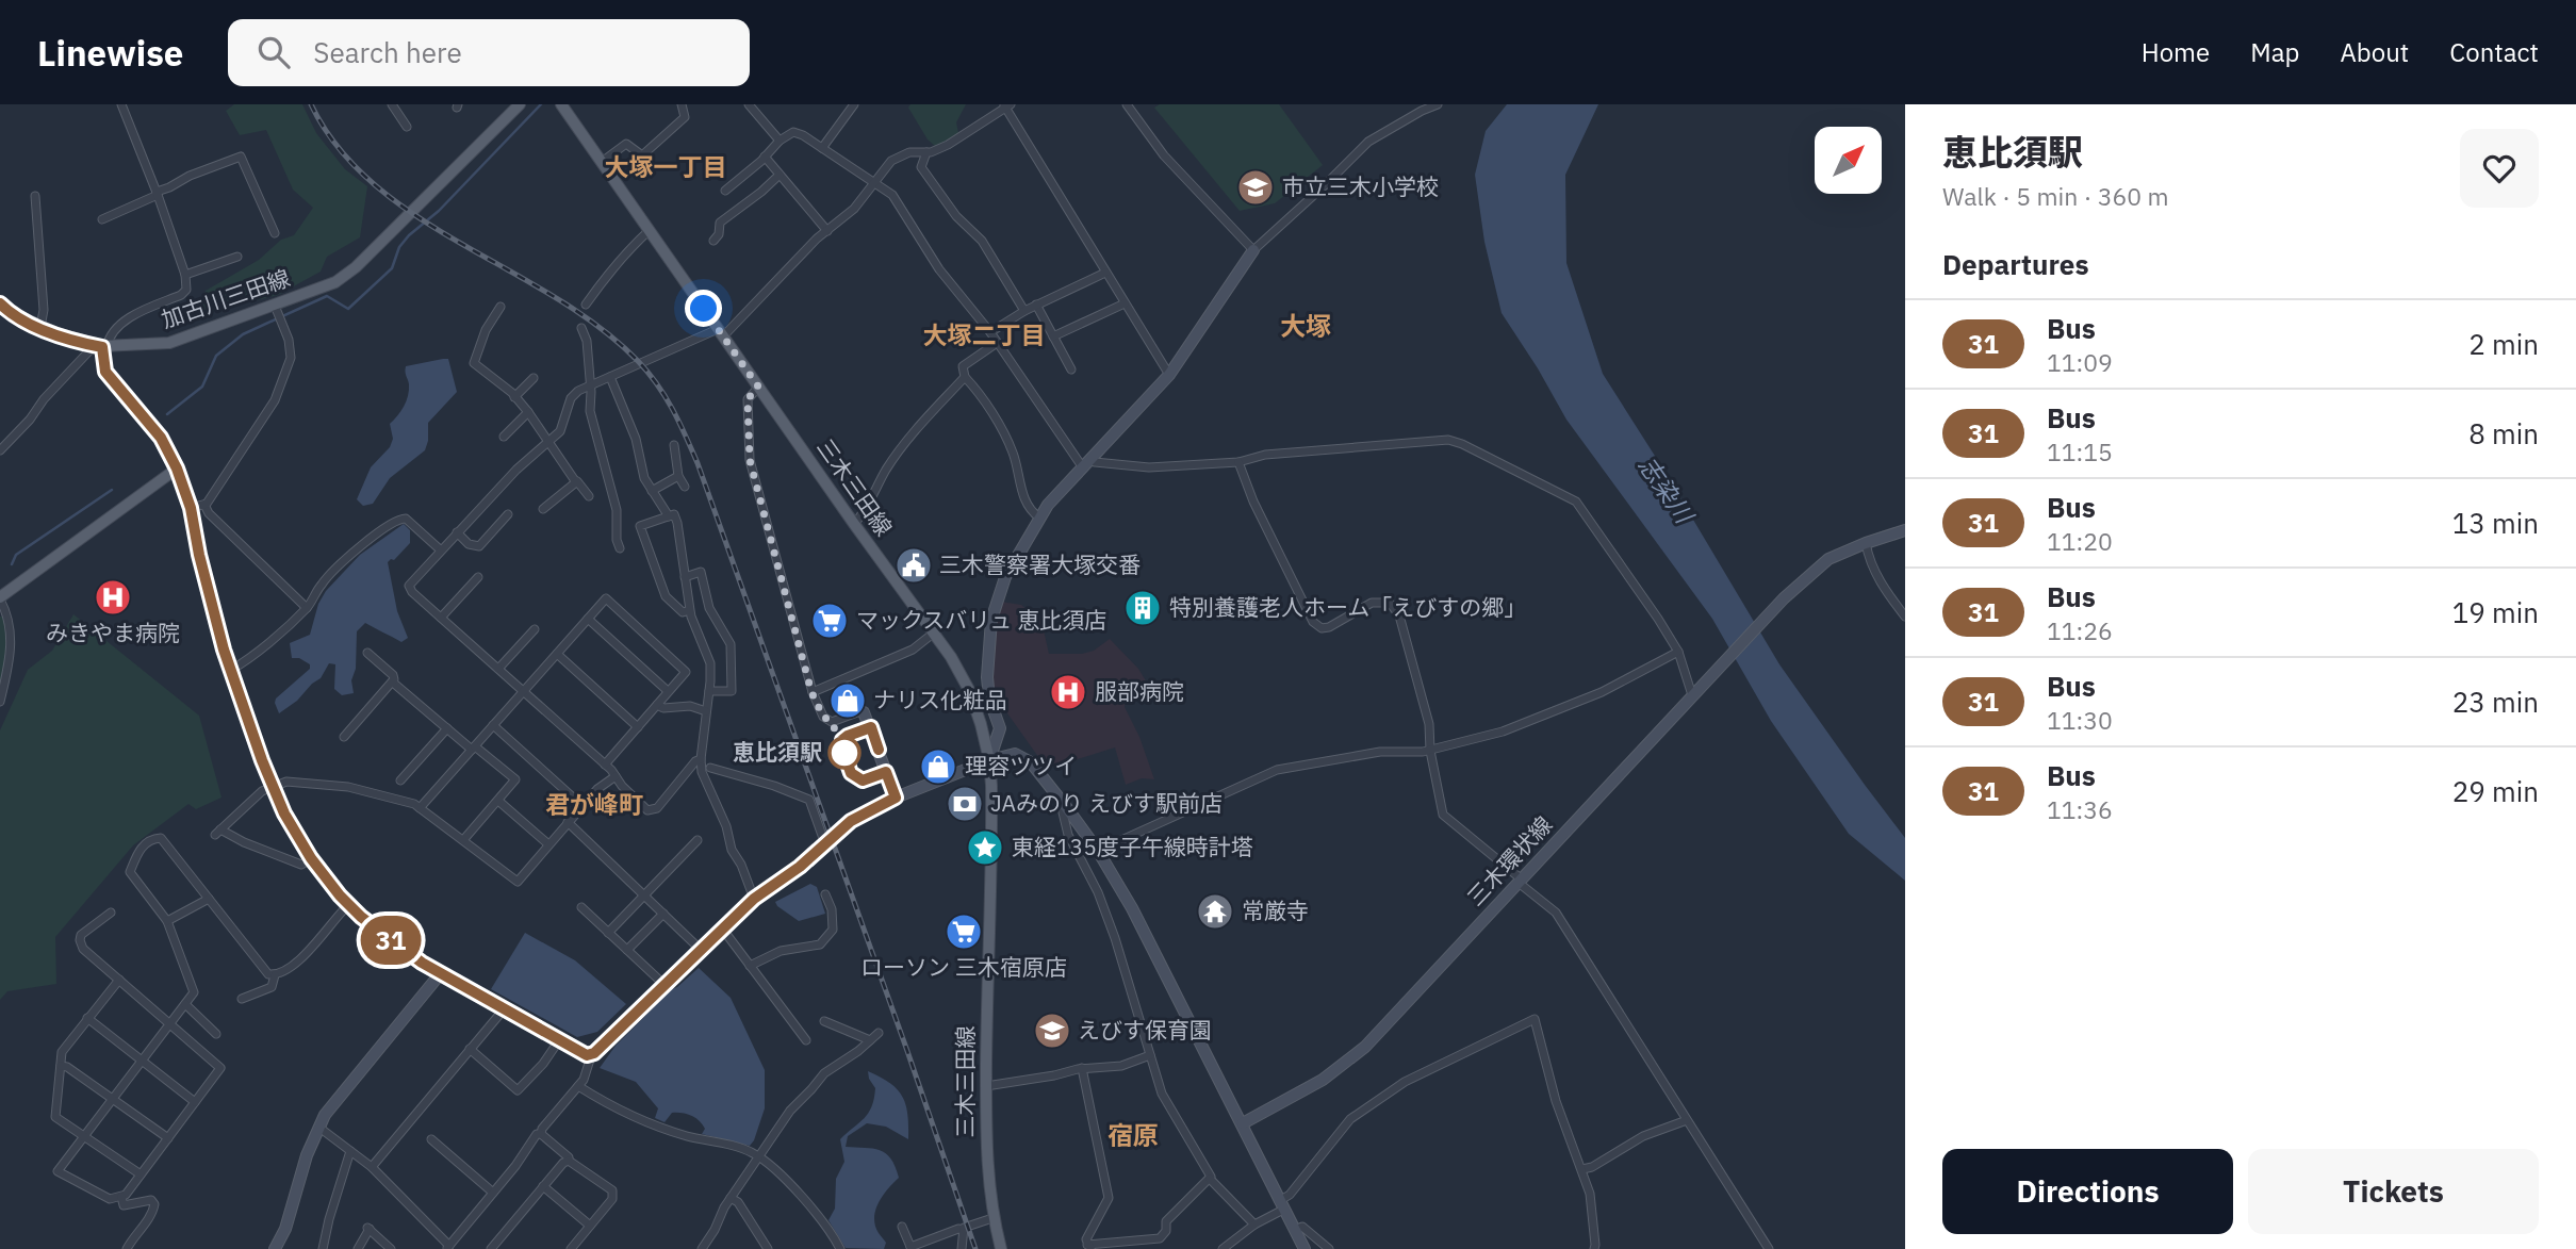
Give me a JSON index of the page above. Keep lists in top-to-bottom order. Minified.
{"streets":{"main road":["加古川三田線","三木三田線"],"street":["三木環状線"]},"districts":["大塚一丁目","大塚","大塚二丁目","君が峰町","宿原"],"water":["志染川"],"places":{"school or university":["市立三木小学校","えびす保育園"],"public building":["三木警察署大塚交番"],"hospital":["みきやま病院","服部病院"],"building":["特別養護老人ホーム「えびすの郷」"],"supermarket":["マックスバリュ 恵比須店","ローソン 三木宿原店"],"shop":["ナリス化粧品","理容ツツイ"],"other":["恵比須駅"],"bank":["JAみのり えびす駅前店"],"place":["東経135度子午線時計塔"],"temple":["常厳寺"]},"lines":["bus line 31"],"north":"top right","page":{"header":"Linewise","search":"Search here","nav":["Home","Map","About","Contact"],"on_map":"31","heading":[["恵比須駅","Walk · 5 min · 360 m"],"Departures"],"list":[{"mark":"31","name":"Bus","note":"11:09","value":"2 min"},{"mark":"31","name":"Bus","note":"11:15","value":"8 min"},{"mark":"31","name":"Bus","note":"11:20","value":"13 min"},{"mark":"31","name":"Bus","note":"11:26","value":"19 min"},{"mark":"31","name":"Bus","note":"11:30","value":"23 min"},{"mark":"31","name":"Bus","note":"11:36","value":"29 min"}],"buttons":["Directions","Tickets"]}}
